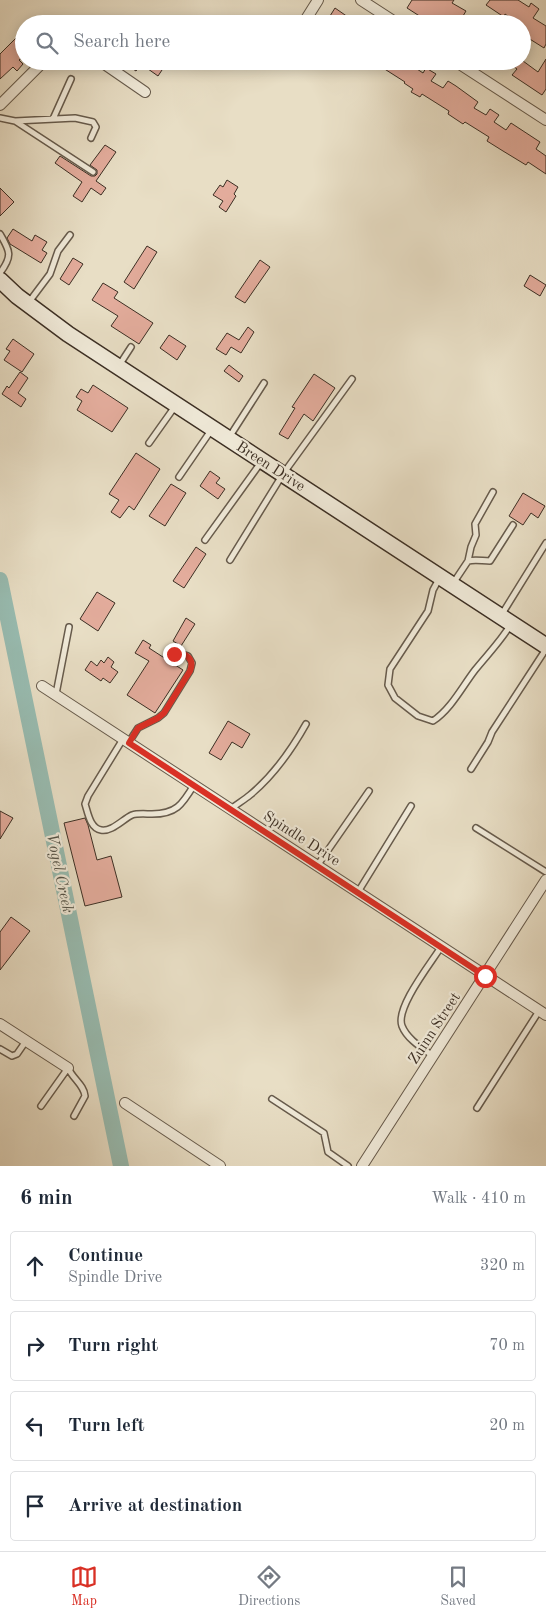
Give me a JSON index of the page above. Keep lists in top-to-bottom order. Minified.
{"streets":{"street":["Breen Drive","Spindle Drive","Zuinn Street"]},"crossings":[["Spindle Drive","Zuinn Street"]],"water":["Vogel Creek"],"page":{"search":"Search here","heading":["6 min","Walk · 410 m"],"list":[["Continue","Spindle Drive","320 m"],["Turn right","70 m"],["Turn left","20 m"],"Arrive at destination"],"nav":["Map","Directions","Saved"]}}
